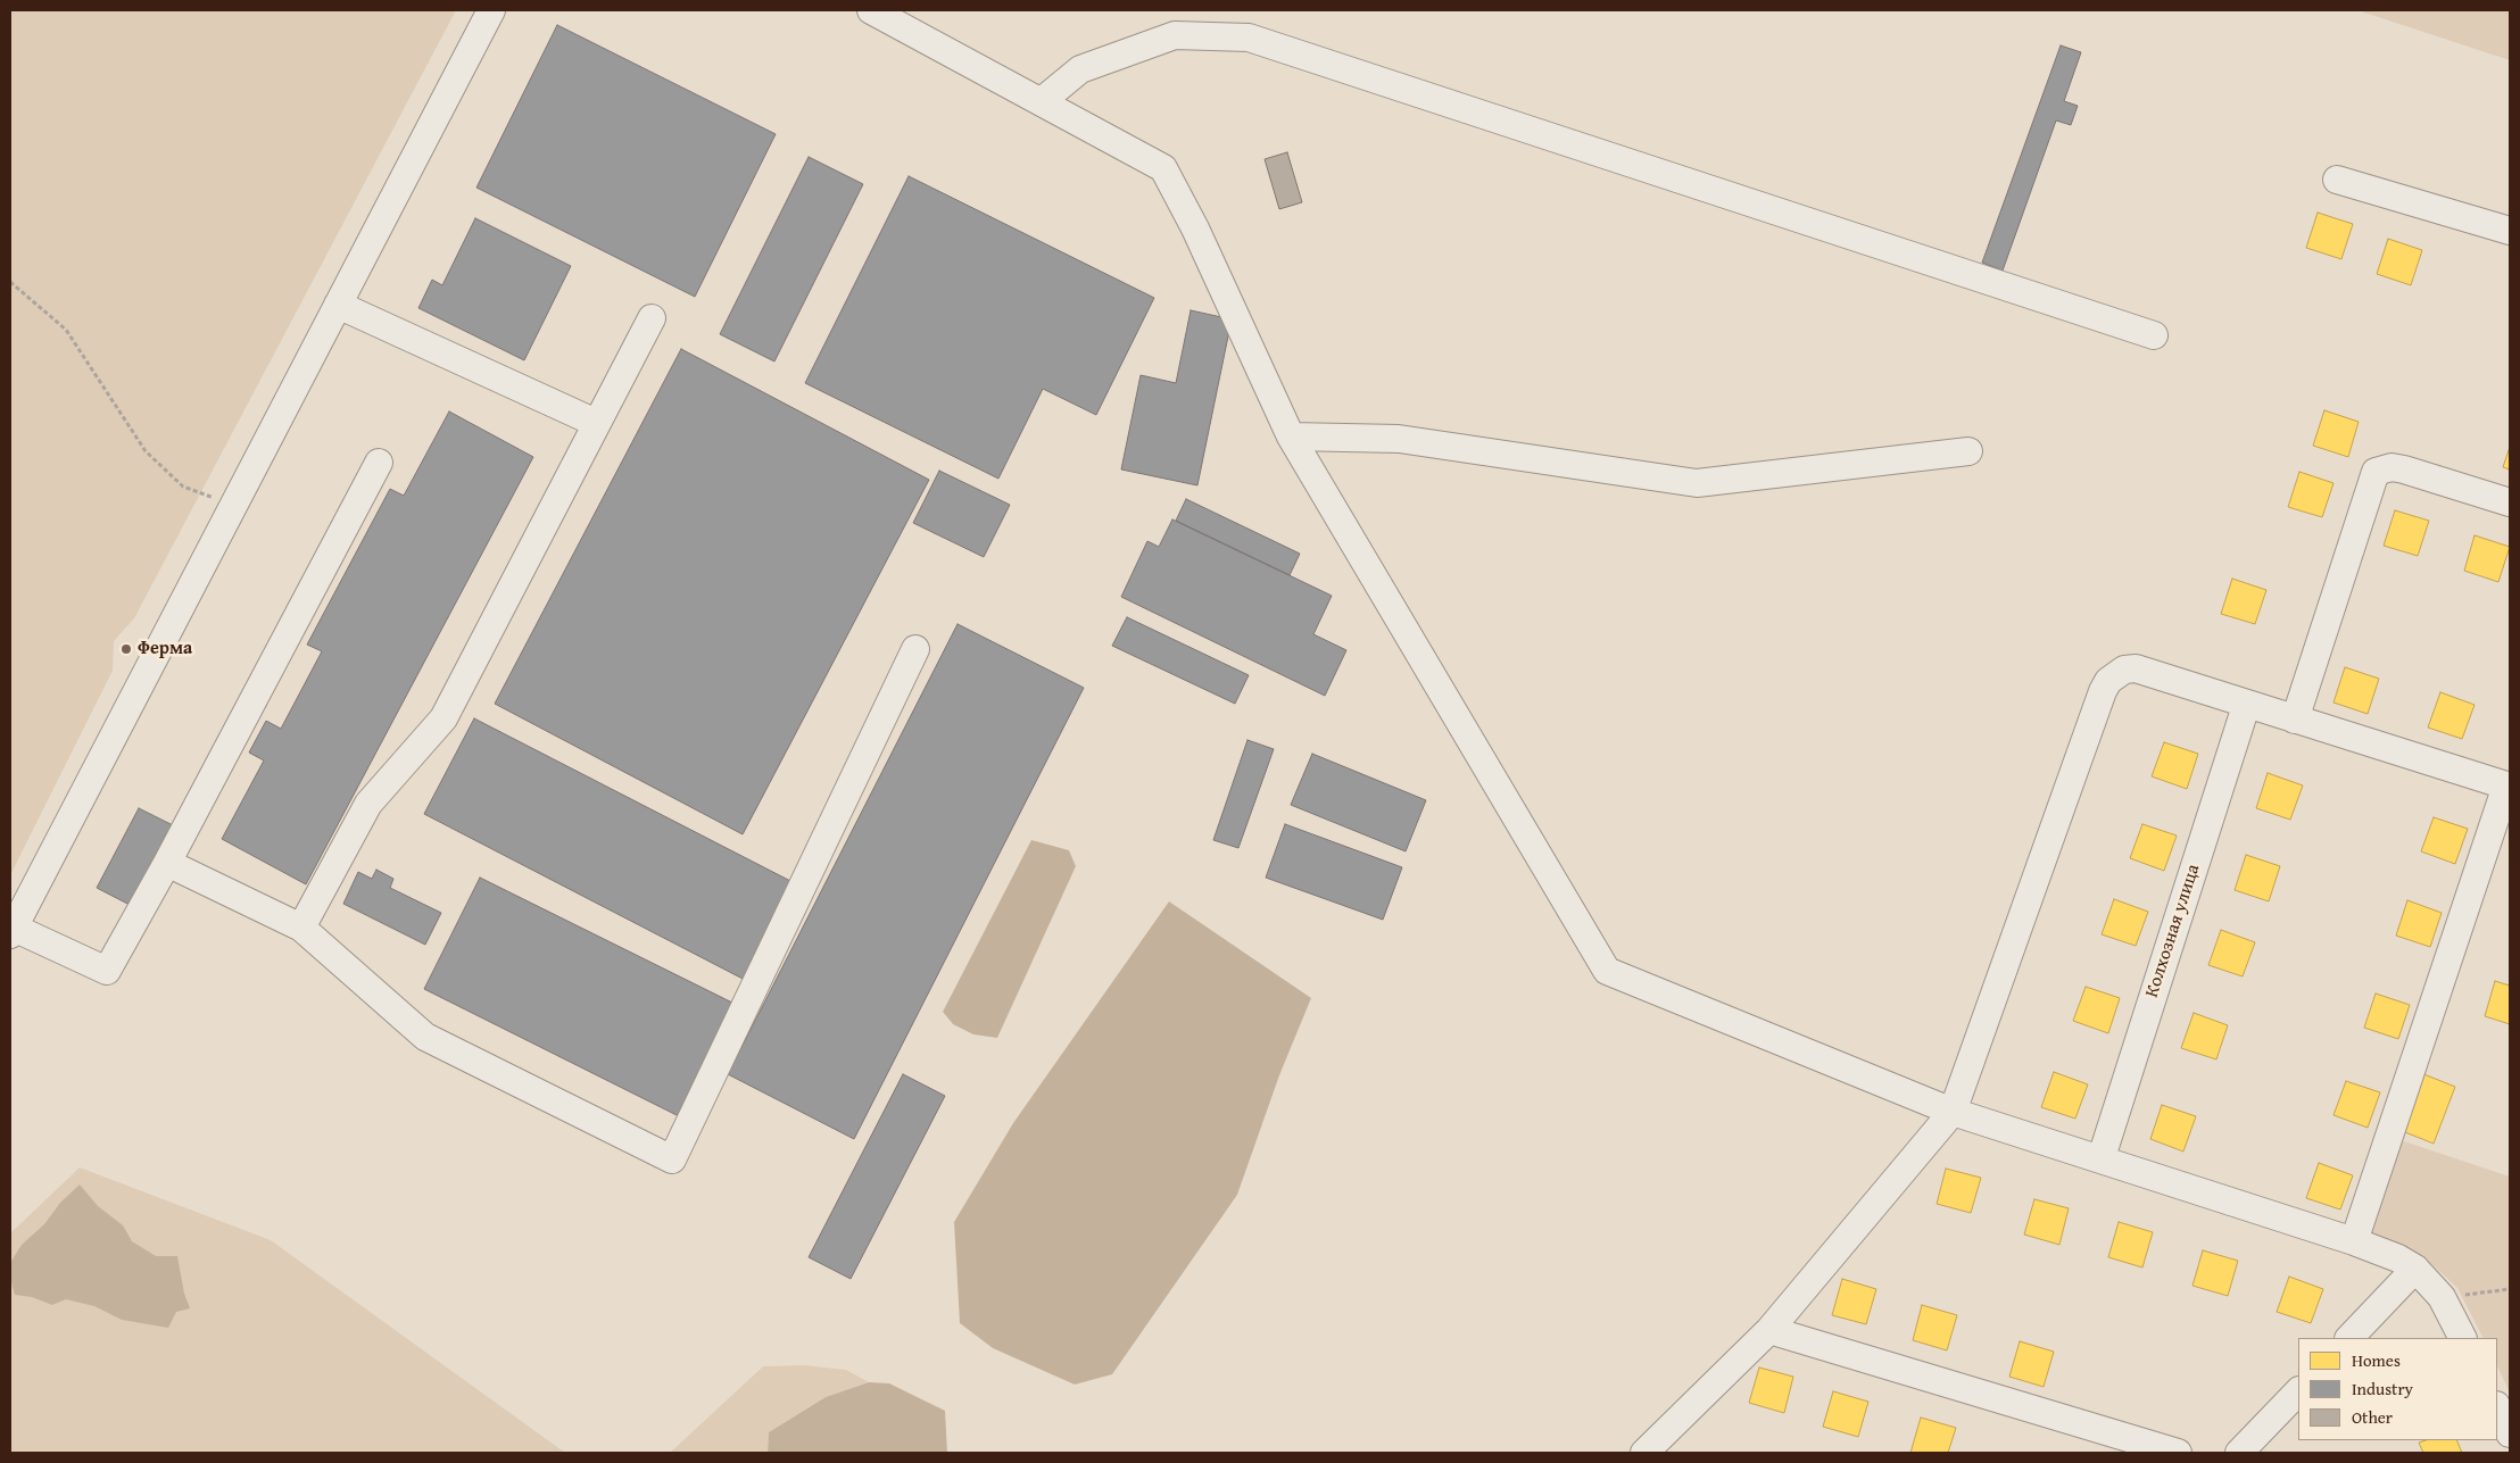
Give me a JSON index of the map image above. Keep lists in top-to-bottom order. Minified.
{"streets":{"street":["Колхозная улица"]},"places":["Ферма"],"legend":["Homes","Industry","Other"]}
